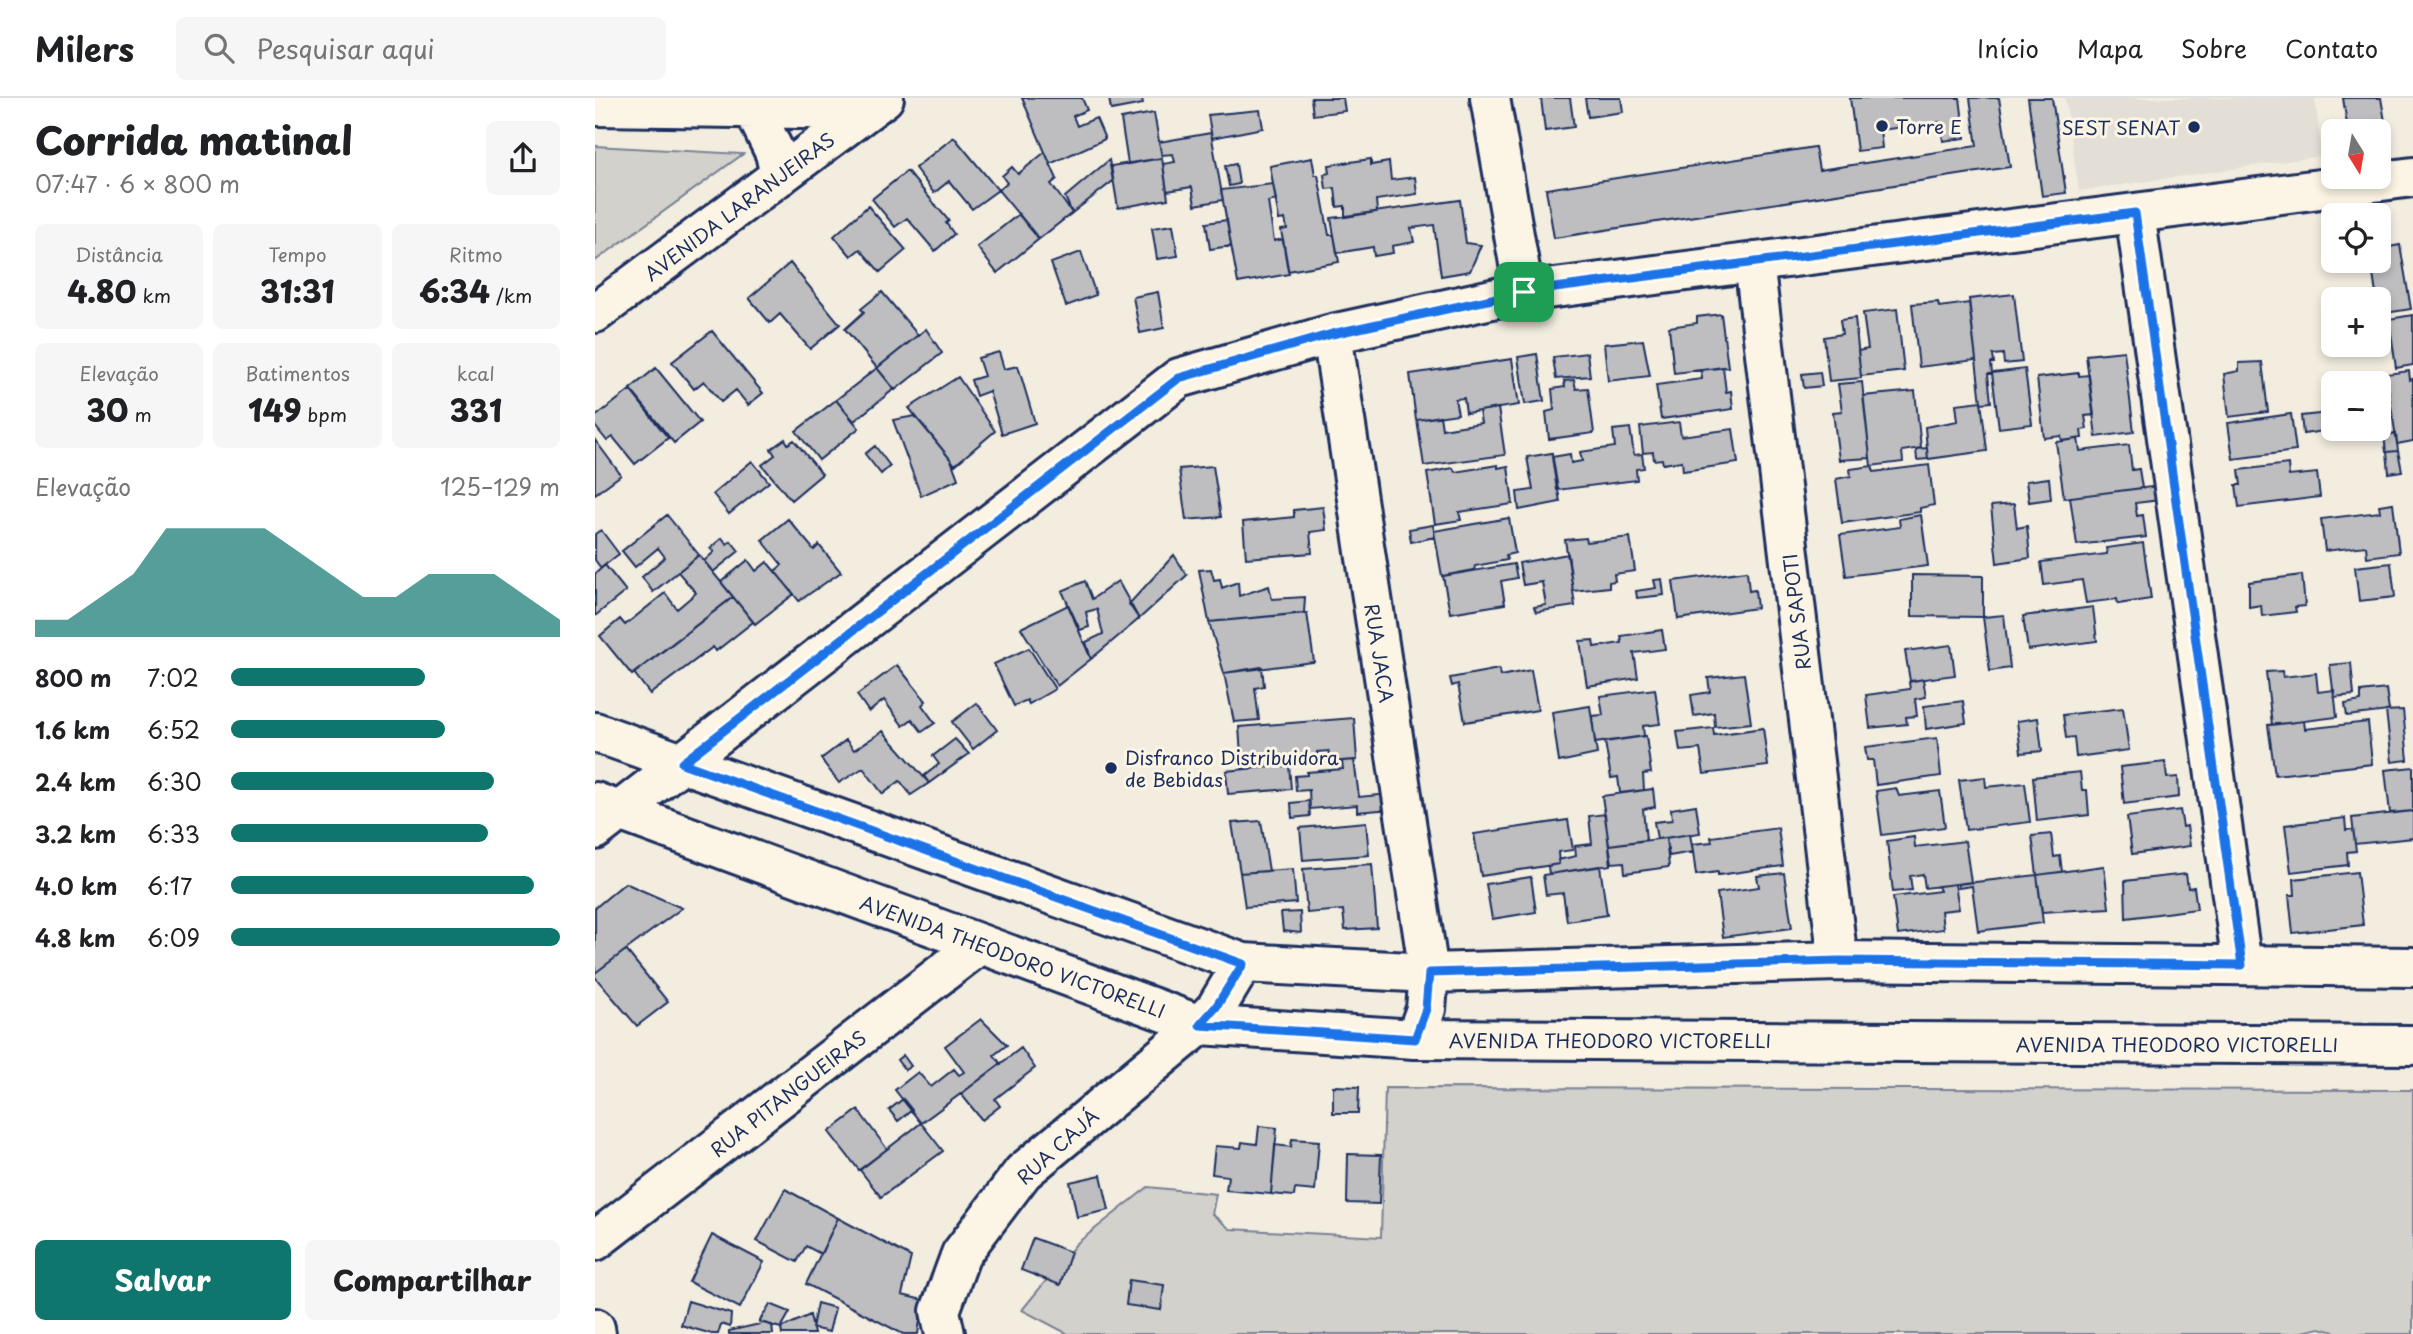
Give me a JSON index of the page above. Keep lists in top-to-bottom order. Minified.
{"streets":{"street":["AVENIDA LARANJEIRAS","RUA SAPOTI","RUA JACA","AVENIDA THEODORO VICTORELLI","RUA PITANGUEIRAS","RUA CAJÁ"]},"crossings":[["RUA JACA","AVENIDA THEODORO VICTORELLI"],["AVENIDA THEODORO VICTORELLI","RUA PITANGUEIRAS"],["AVENIDA THEODORO VICTORELLI","RUA CAJÁ"]],"places":["Torre E","SEST SENAT","Disfranco Distribuidora de Bebidas"],"north":"bottom","page":{"header":"Milers","search":"Pesquisar aqui","nav":["Início","Mapa","Sobre","Contato"],"heading":["Corrida matinal","07:47 · 6 × 800 m"],"map_buttons":["+","−"],"stats":[["Distância","4.80 km"],["Tempo","31:31"],["Ritmo","6:34 /km"],["Elevação","30 m"],["Batimentos","149 bpm"],["kcal","331"]],"chart":["Elevação","125–129 m"],"list":[{"name":"800 m","note":"7:02"},{"name":"1.6 km","note":"6:52"},{"name":"2.4 km","note":"6:30"},{"name":"3.2 km","note":"6:33"},{"name":"4.0 km","note":"6:17"},{"name":"4.8 km","note":"6:09"}],"buttons":["Salvar","Compartilhar"]}}
